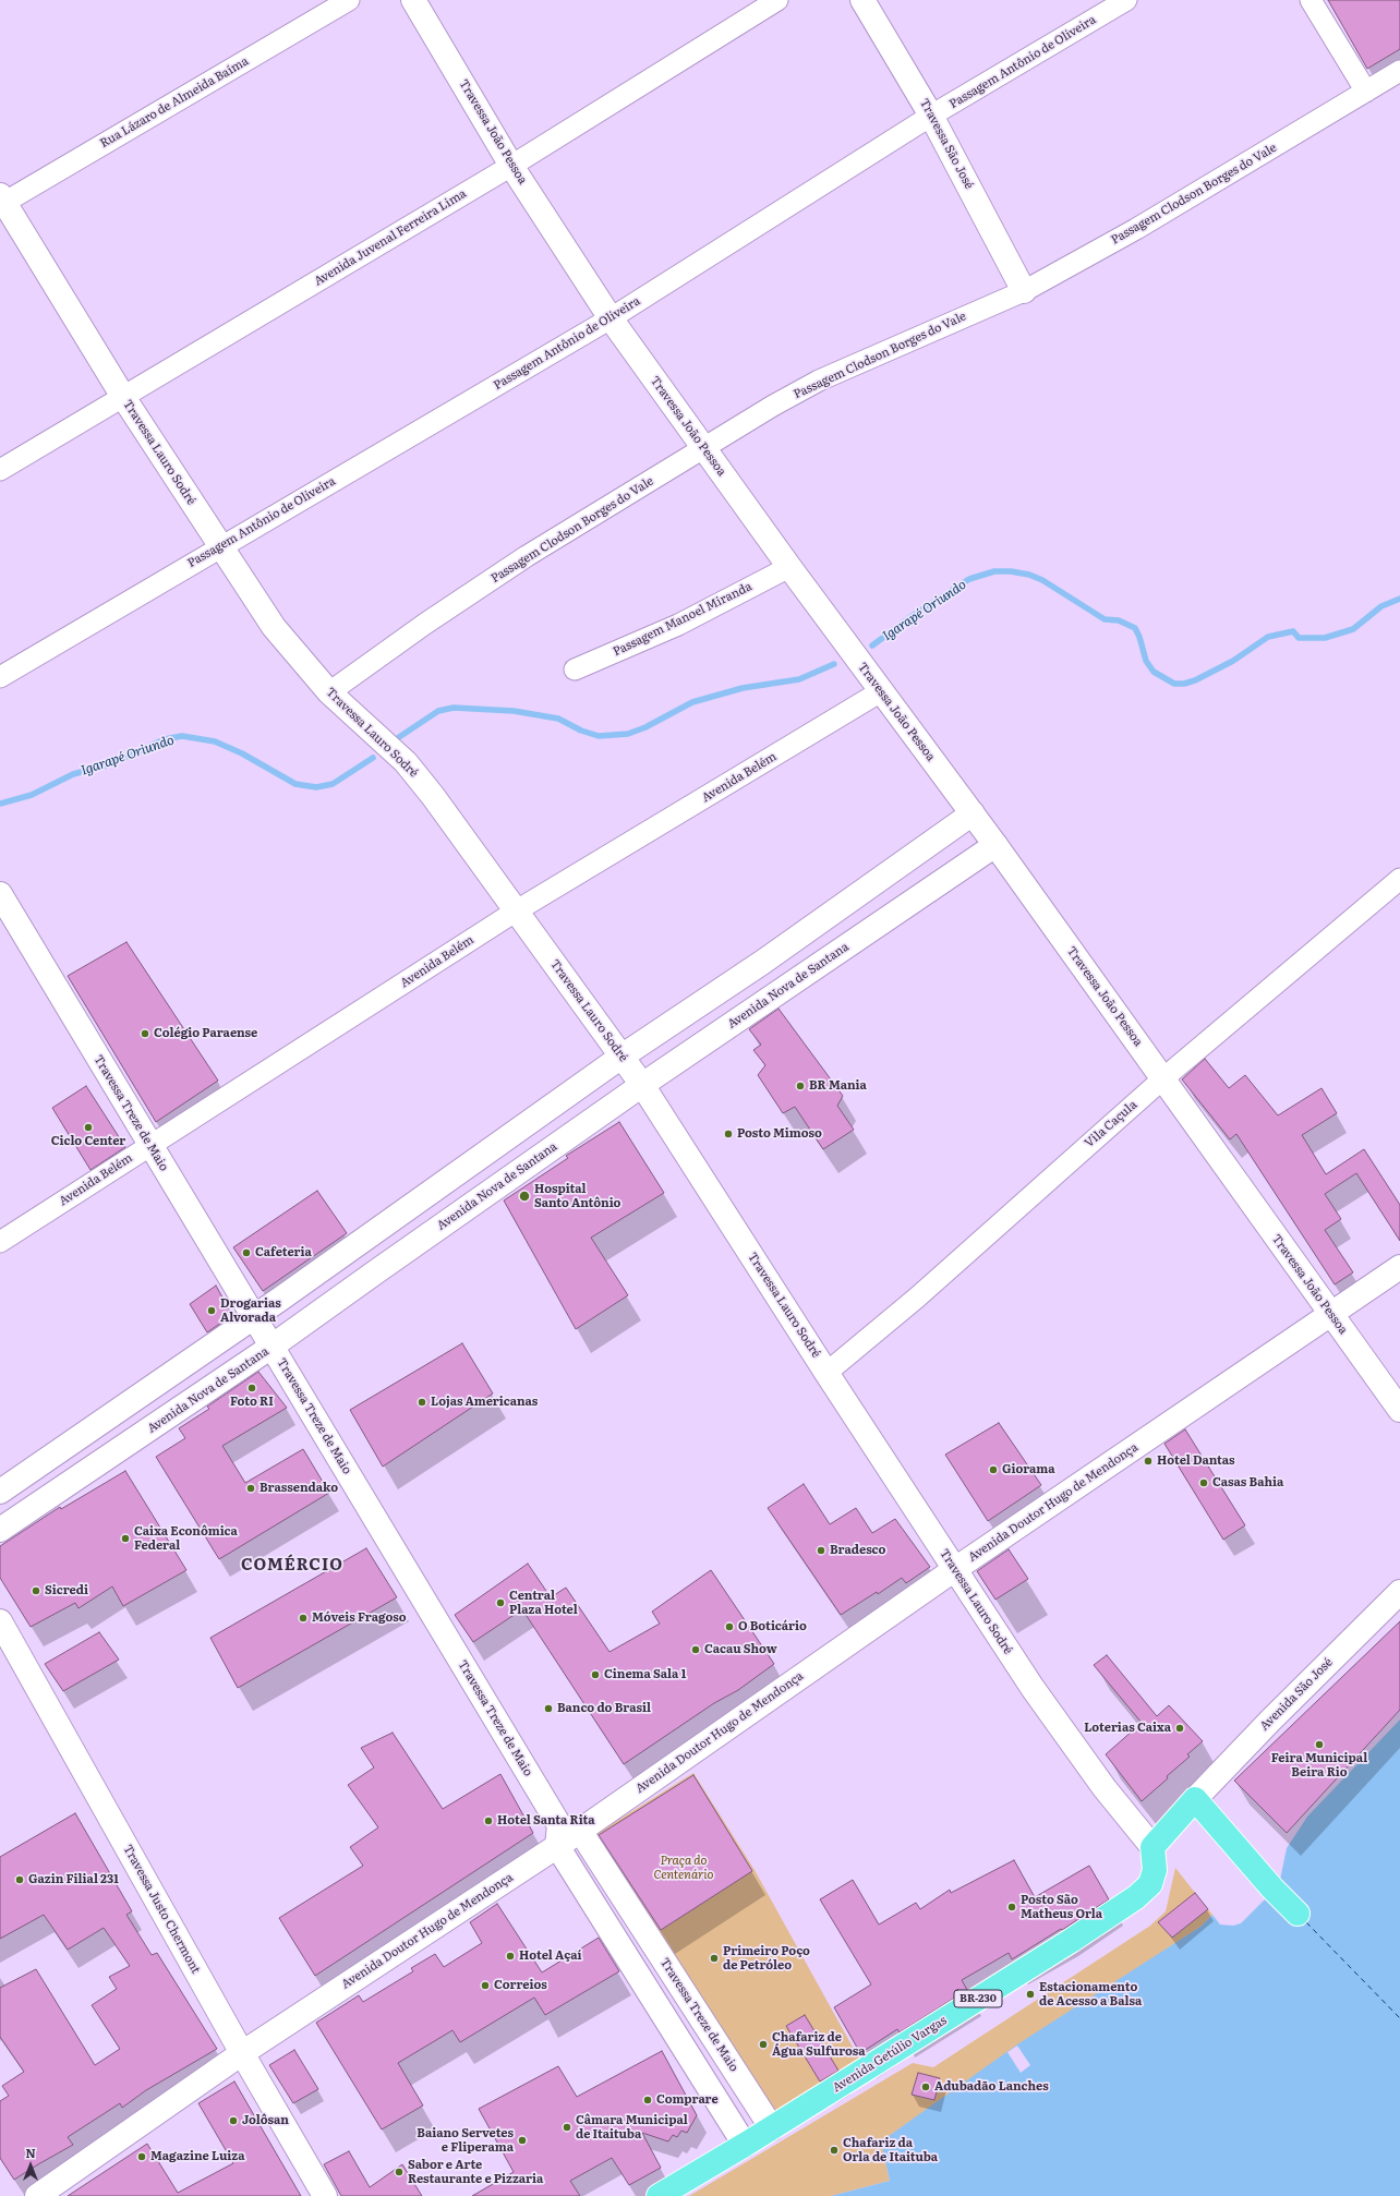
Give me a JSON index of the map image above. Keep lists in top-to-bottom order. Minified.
{"streets":{"main road":["BR-230","Avenida Getúlio Vargas"],"street":["Passagem Antônio de Oliveira","Rua Lázaro de Almeida Baíma","Travessa João Pessoa","Travessa São José","Passagem Clodson Borges do Vale","Avenida Juvenal Ferreira Lima","Travessa Lauro Sodré","Passagem Manoel Miranda","Avenida Belém","Avenida Nova de Santana","Travessa Treze de Maio","Vila Caçula","Avenida Doutor Hugo de Mendonça","Avenida São José","Travessa Justo Chermont"]},"crossings":[["Passagem Antônio de Oliveira","Travessa João Pessoa"],["Passagem Antônio de Oliveira","Travessa São José"],["Passagem Antônio de Oliveira","Travessa Lauro Sodré"],["Rua Lázaro de Almeida Baíma","Travessa Lauro Sodré"],["Travessa João Pessoa","Passagem Clodson Borges do Vale"],["Travessa João Pessoa","Avenida Juvenal Ferreira Lima"],["Travessa João Pessoa","Passagem Manoel Miranda"],["Travessa João Pessoa","Avenida Belém"],["Travessa João Pessoa","Avenida Nova de Santana"],["Travessa João Pessoa","Vila Caçula"],["Travessa João Pessoa","Avenida Doutor Hugo de Mendonça"],["Travessa São José","Passagem Clodson Borges do Vale"],["Passagem Clodson Borges do Vale","Travessa Lauro Sodré"],["Avenida Juvenal Ferreira Lima","Travessa Lauro Sodré"],["Travessa Lauro Sodré","Avenida Belém"],["Travessa Lauro Sodré","Avenida Nova de Santana"],["Travessa Lauro Sodré","Vila Caçula"],["Travessa Lauro Sodré","Avenida Doutor Hugo de Mendonça"],["Travessa Lauro Sodré","Avenida Getúlio Vargas"],["Avenida Belém","Travessa Treze de Maio"],["Avenida Nova de Santana","Travessa Treze de Maio"],["Travessa Treze de Maio","Avenida Doutor Hugo de Mendonça"],["Travessa Treze de Maio","Avenida Getúlio Vargas"],["Avenida Doutor Hugo de Mendonça","Travessa Justo Chermont"]],"districts":["COMÉRCIO"],"water":["Igarapé Oriundo"],"parks":["Praça do Centenário"],"places":["Colégio Paraense","BR Mania","Ciclo Center","Posto Mimoso","Hospital Santo Antônio","Cafeteria","Drogarias Alvorada","Foto RI","Lojas Americanas","Hotel Dantas","Giorama","Casas Bahia","Brassendako","Caixa Econômica Federal","Bradesco","Sicredi","Central Plaza Hotel","Móveis Fragoso","O Boticário","Cacau Show","Cinema Sala 1","Banco do Brasil","Loterias Caixa","Feira Municipal Beira Rio","Hotel Santa Rita","Gazin Filial 231","Posto São Matheus Orla","Hotel Açaí","Primeiro Poço de Petróleo","Correios","Estacionamento de Acesso a Balsa","Chafariz de Água Sulfurosa","Adubadāo Lanches","Comprare","Jolôsan","Câmara Municipal de Itaituba","Baiano Servetes e Fliperama","Chafariz da Orla de Itaituba","Magazine Luiza","Sabor e Arte Restaurante e Pizzaria"],"north":"top"}
